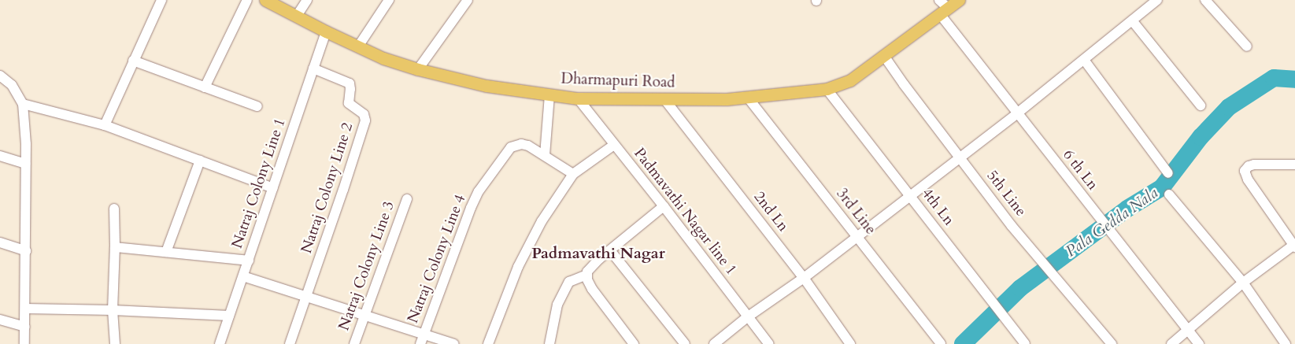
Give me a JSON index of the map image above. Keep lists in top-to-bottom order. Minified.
{"streets":{"main road":["Dharmapuri Road"],"street":["6 th Ln","Natraj Colony Line 1","Natraj Colony Line 2","5th Line","4th Ln","Padmavathi Nagar line 1","2nd Ln","3rd Line","Natraj Colony Line 4","Natraj Colony Line 3"]},"crossings":[["Dharmapuri Road","6 th Ln"],["Dharmapuri Road","Natraj Colony Line 1"],["Dharmapuri Road","5th Line"],["Dharmapuri Road","4th Ln"],["Dharmapuri Road","Padmavathi Nagar line 1"],["Dharmapuri Road","2nd Ln"],["Dharmapuri Road","3rd Line"],["Natraj Colony Line 1","Natraj Colony Line 2"]],"districts":["Padmavathi Nagar"],"water":["Pala Gedda Nala"]}
